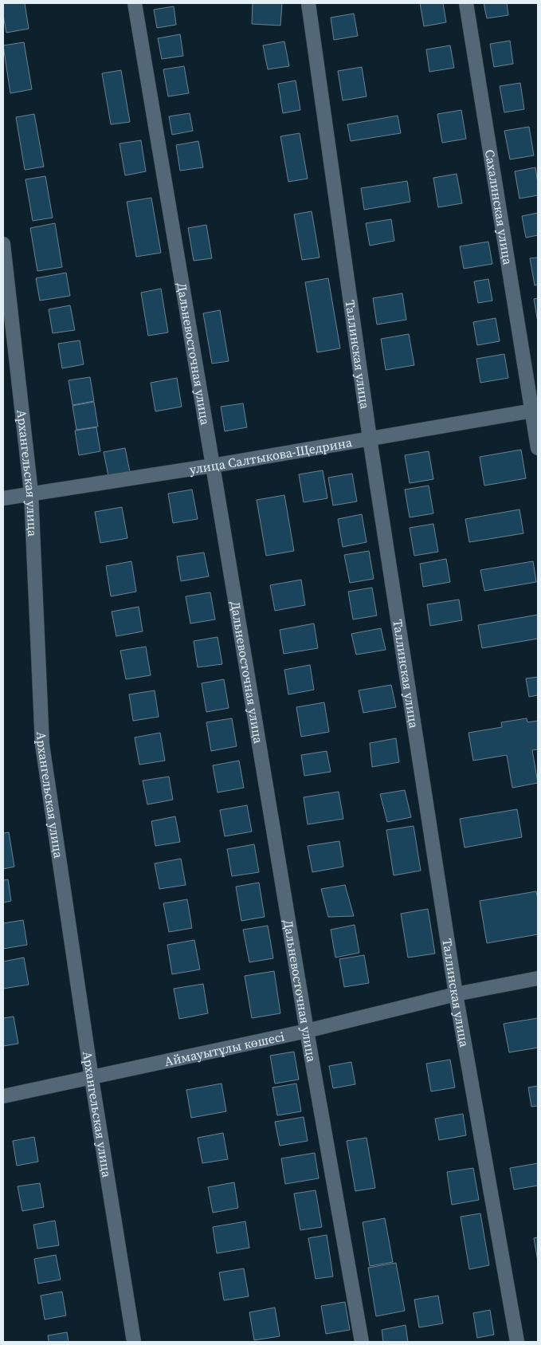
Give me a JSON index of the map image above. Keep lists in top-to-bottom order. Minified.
{"streets":{"street":["Сахалинская улица","Дальневосточная улица","Таллинская улица","улица Салтыкова-Щедрина","Архангельская улица","Аймауытұлы көшесі"]},"crossings":[["Сахалинская улица","улица Салтыкова-Щедрина"],["Дальневосточная улица","улица Салтыкова-Щедрина"],["Дальневосточная улица","Аймауытұлы көшесі"],["Таллинская улица","улица Салтыкова-Щедрина"],["Таллинская улица","Аймауытұлы көшесі"],["улица Салтыкова-Щедрина","Архангельская улица"],["Архангельская улица","Аймауытұлы көшесі"]]}
